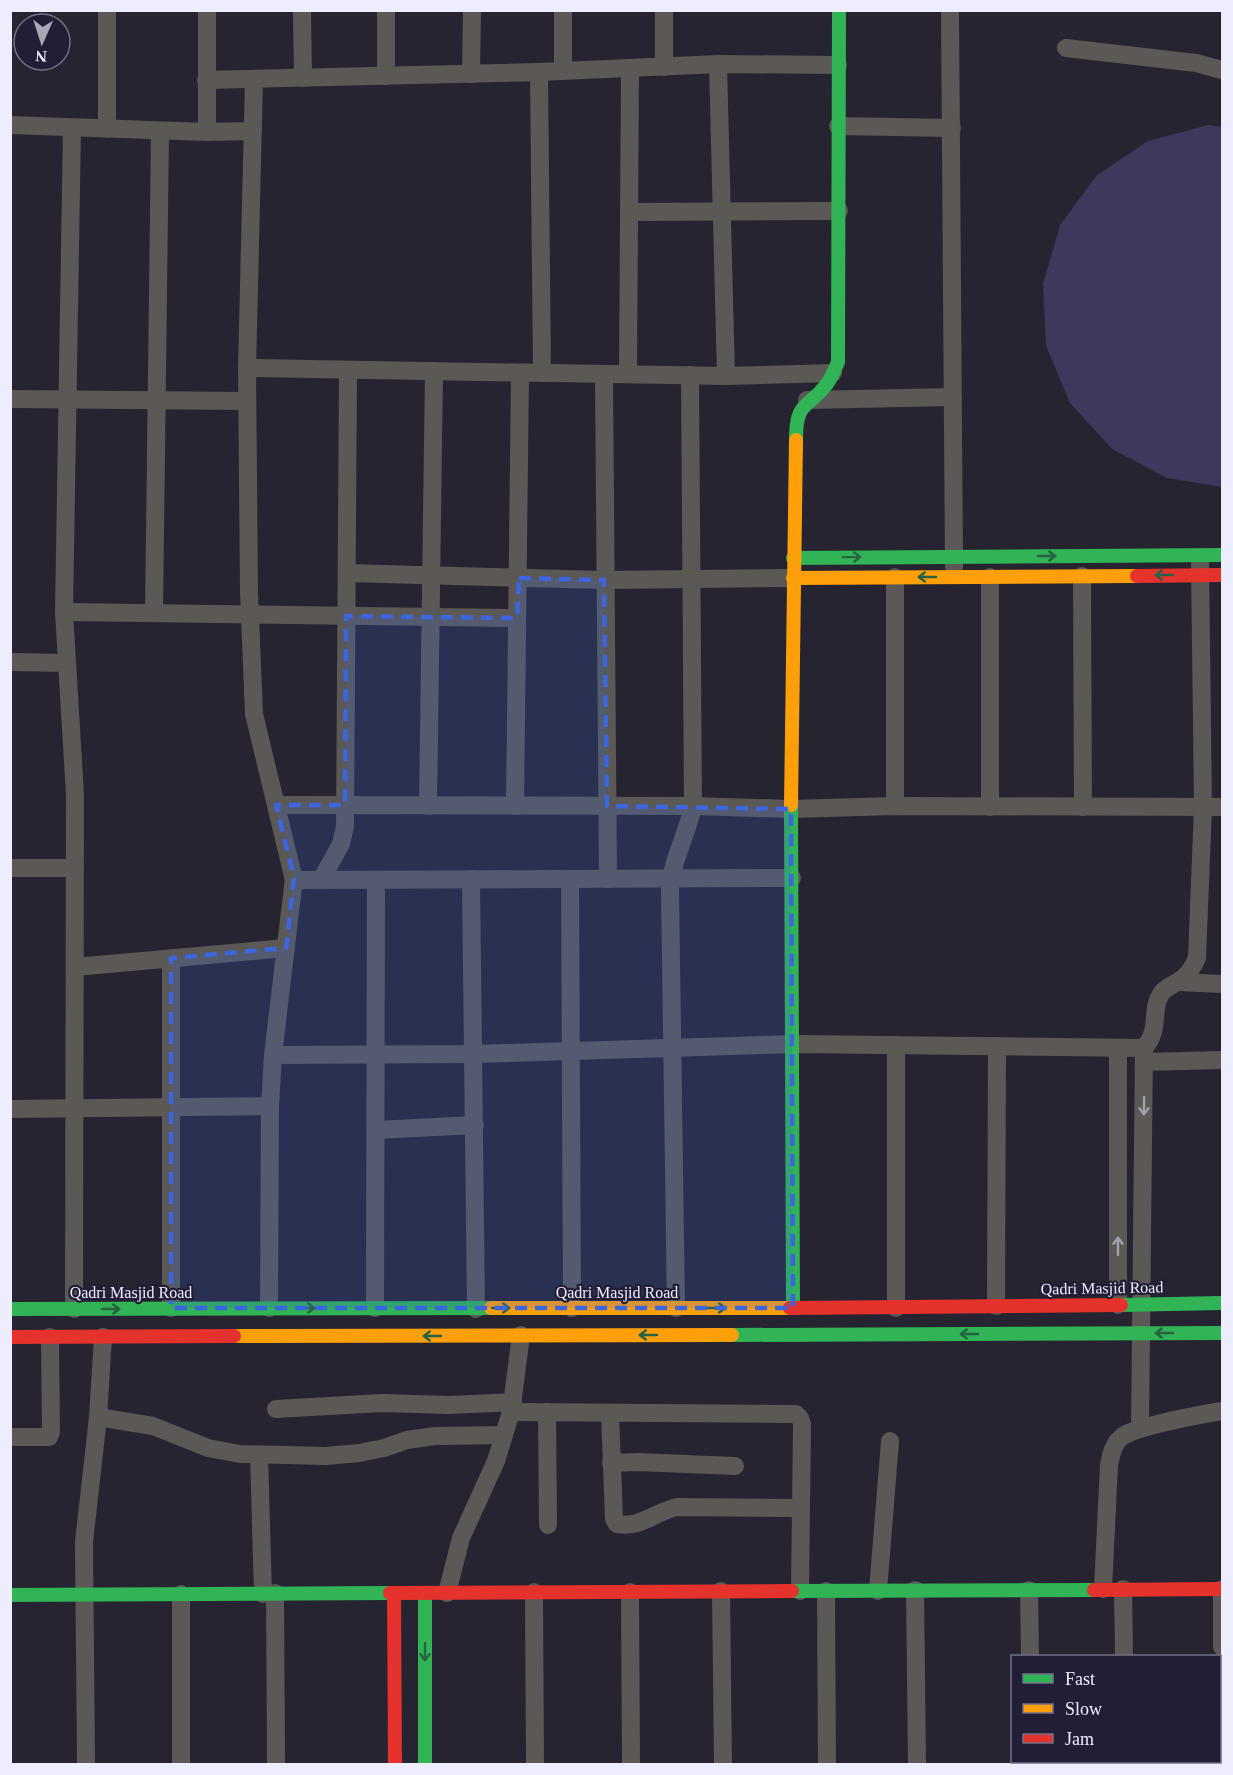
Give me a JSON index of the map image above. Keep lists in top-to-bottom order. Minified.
{"streets":{"street":["Qadri Masjid Road"]},"legend":["Fast","Slow","Jam"],"north":"bottom"}
